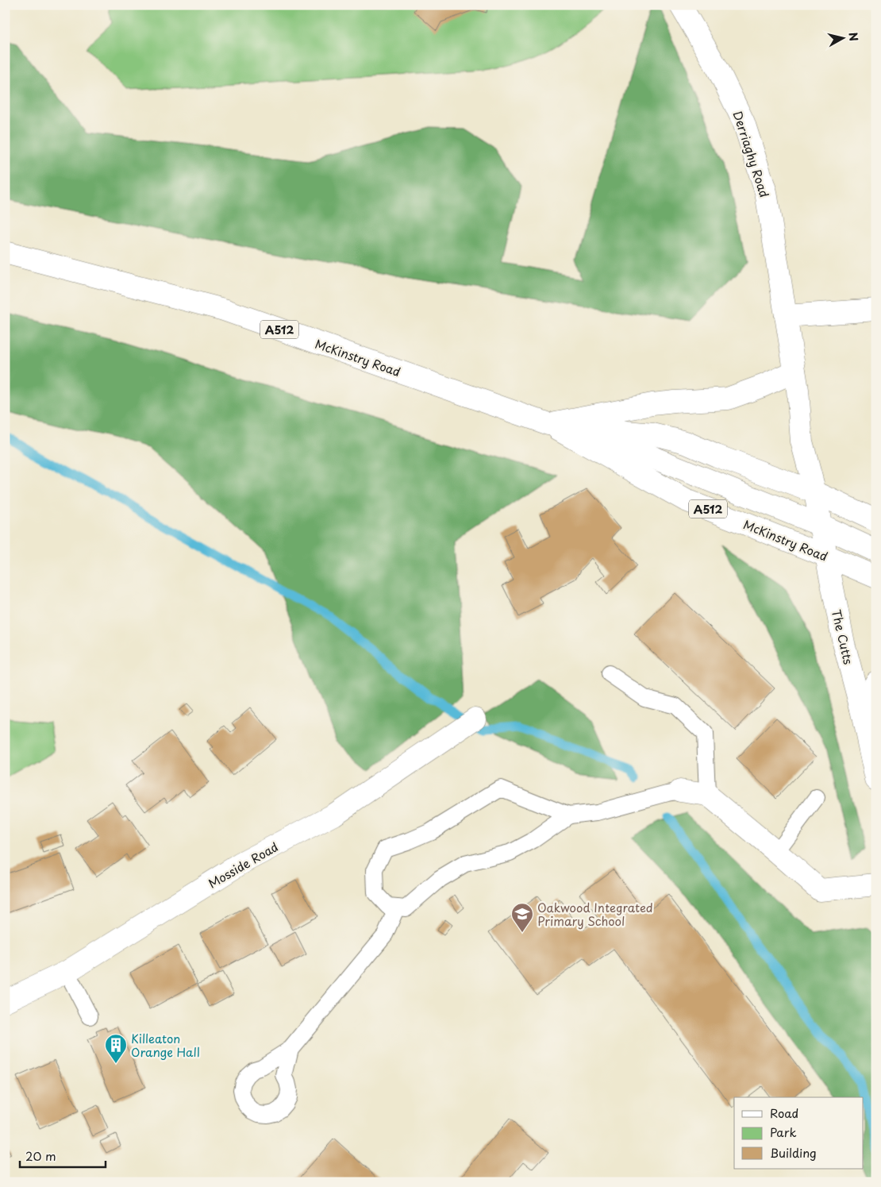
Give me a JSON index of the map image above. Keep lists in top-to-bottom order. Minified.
{"streets":{"main road":["Derriaghy Road","A512","McKinstry Road","The Cutts","Mosside Road"]},"crossings":[["Derriaghy Road","McKinstry Road"],["Derriaghy Road","The Cutts"],["McKinstry Road","The Cutts"]],"places":{"school or university":["Oakwood Integrated Primary School"],"building":["Killeaton Orange Hall"]},"legend":["Road","Park","Building"],"scale_bar":"20 m","north":"right"}
